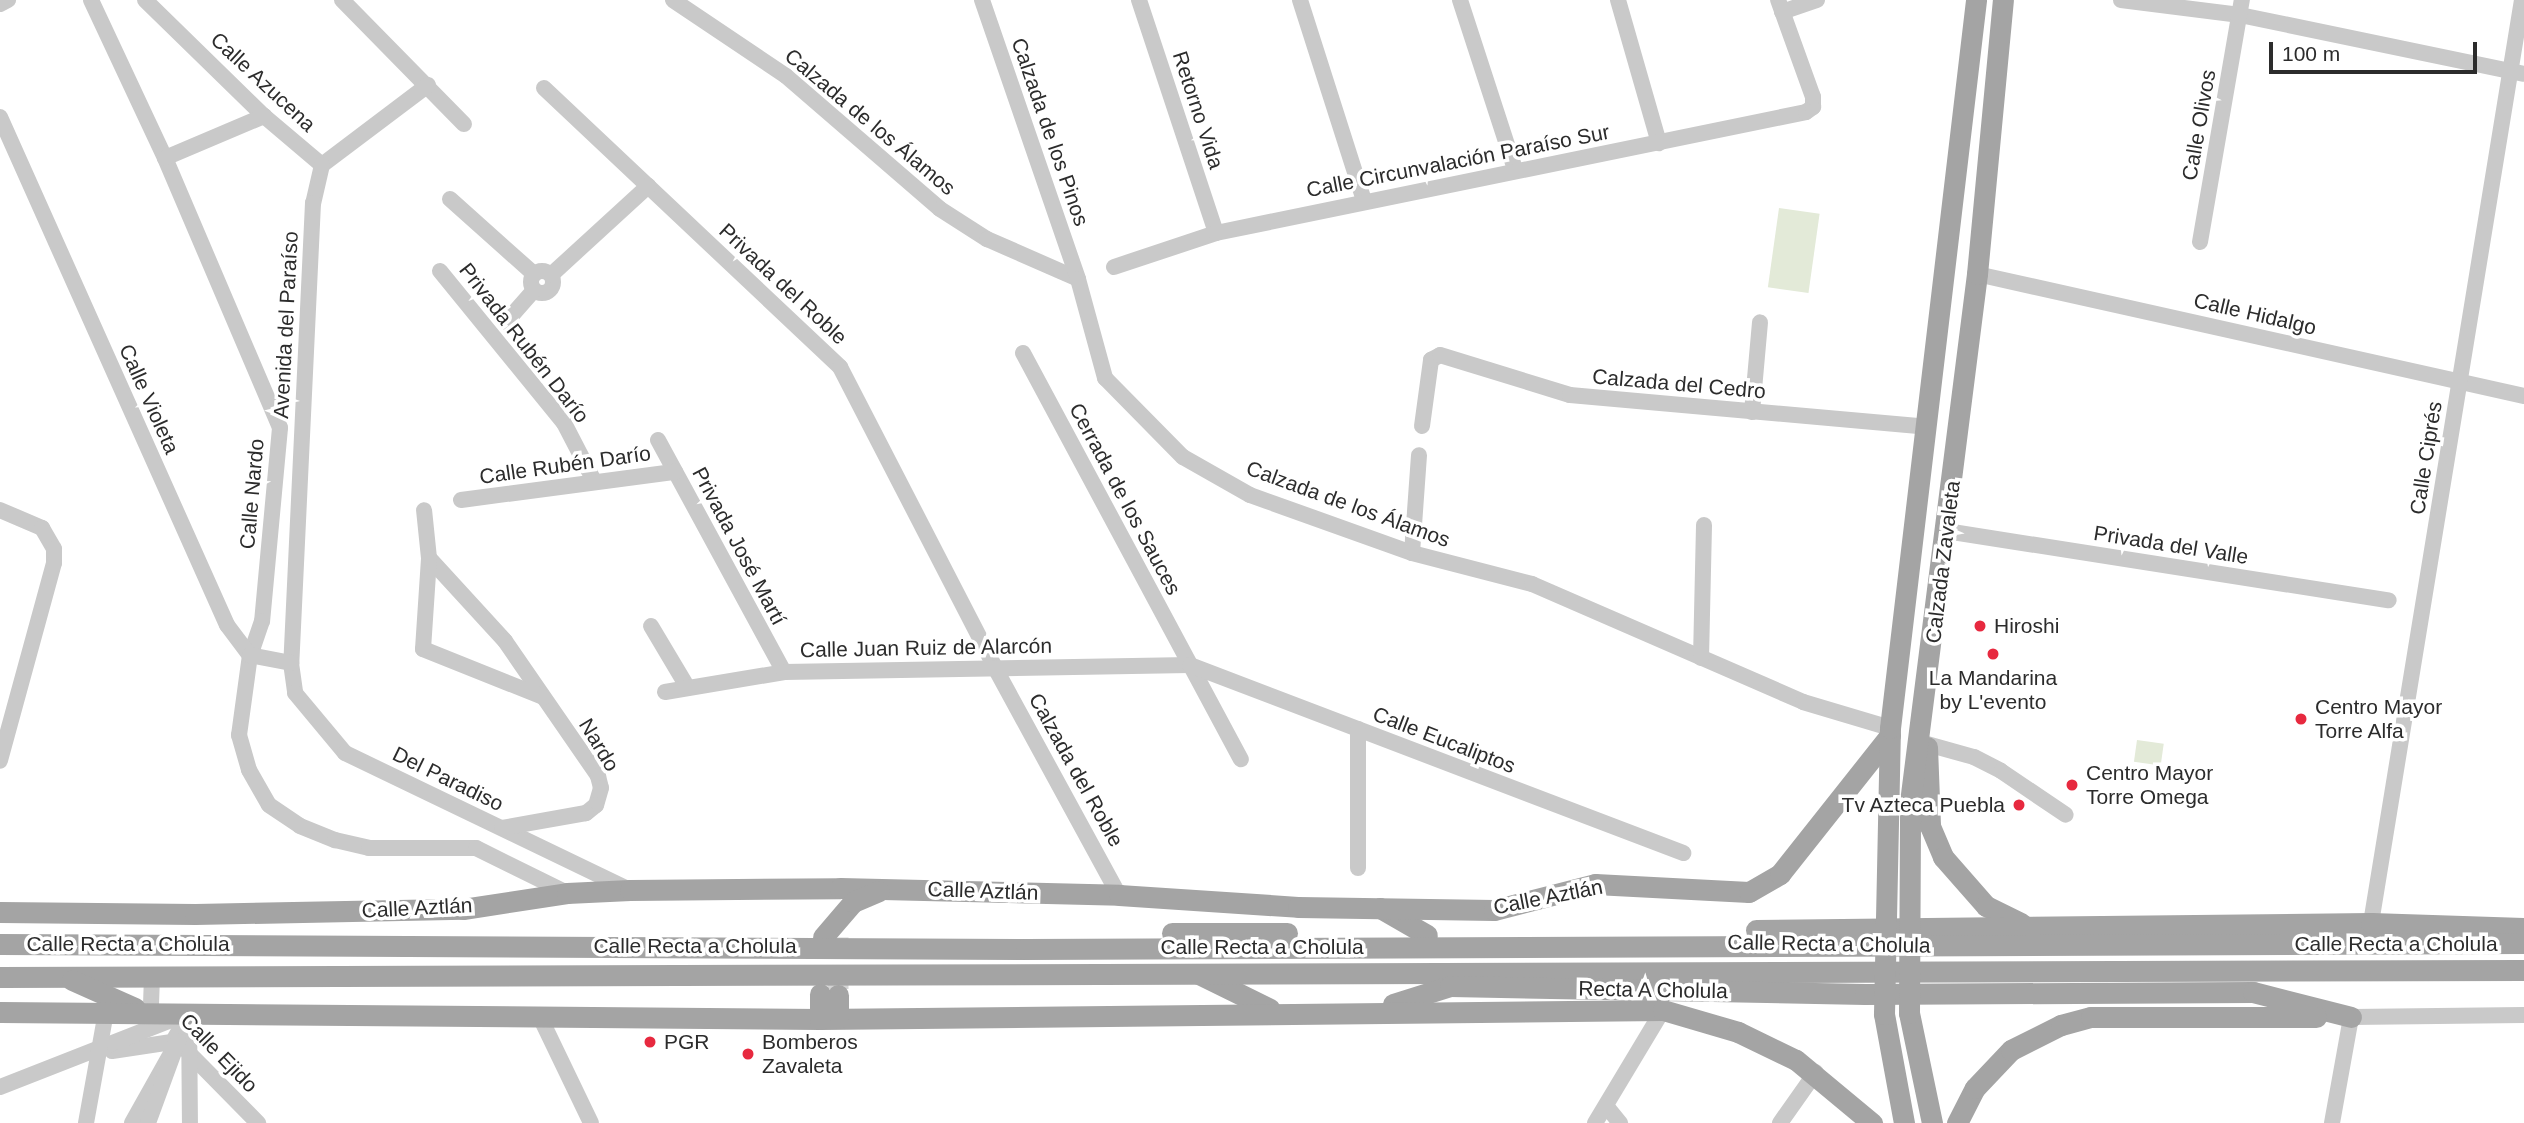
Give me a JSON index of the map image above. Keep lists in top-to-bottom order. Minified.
{"streets":{"main road":["Calzada Zavaleta","Calle Aztlán","Calle Recta a Cholula","Recta A Cholula"],"street":["Calle Azucena","Retorno Vida","Calzada de los Álamos","Calle Olivos","Calzada de los Pinos","Calle Circunvalación Paraíso Sur","Privada del Roble","Calle Hidalgo","Avenida del Paraíso","Privada Rubén Darío","Calzada del Cedro","Calle Violeta","Calle Ciprés","Calle Rubén Darío","Calle Nardo","Cerrada de los Sauces","Privada del Valle","Privada José Martí","Calle Juan Ruiz de Alarcón","Calle Eucaliptos","Nardo","Calzada del Roble","Del Paradiso","Calle Ejido"]},"crossings":[["Calle Azucena","Avenida del Paraíso"],["Retorno Vida","Calle Circunvalación Paraíso Sur"],["Calzada de los Álamos","Calzada de los Pinos"],["Calzada de los Álamos","Calzada Zavaleta"],["Calzada de los Álamos","Calle Aztlán"],["Privada del Roble","Calle Juan Ruiz de Alarcón"],["Privada del Roble","Calzada del Roble"],["Calle Hidalgo","Calle Ciprés"],["Calle Hidalgo","Calzada Zavaleta"],["Avenida del Paraíso","Del Paradiso"],["Privada Rubén Darío","Calle Rubén Darío"],["Calzada del Cedro","Calzada Zavaleta"],["Calle Violeta","Calle Nardo"],["Calle Rubén Darío","Privada José Martí"],["Calle Nardo","Calle Aztlán"],["Cerrada de los Sauces","Calle Juan Ruiz de Alarcón"],["Cerrada de los Sauces","Calle Eucaliptos"],["Privada del Valle","Calzada Zavaleta"],["Privada José Martí","Calle Juan Ruiz de Alarcón"],["Calzada Zavaleta","Calle Aztlán"],["Calle Juan Ruiz de Alarcón","Calle Eucaliptos"],["Calle Juan Ruiz de Alarcón","Calzada del Roble"],["Nardo","Del Paradiso"],["Calzada del Roble","Calle Aztlán"],["Del Paradiso","Calle Aztlán"]],"places":["Hiroshi","La Mandarina by L'evento","Centro Mayor Torre Alfa","Centro Mayor Torre Omega","Tv Azteca Puebla","PGR","Bomberos Zavaleta"],"scale_bar":"100 m"}
